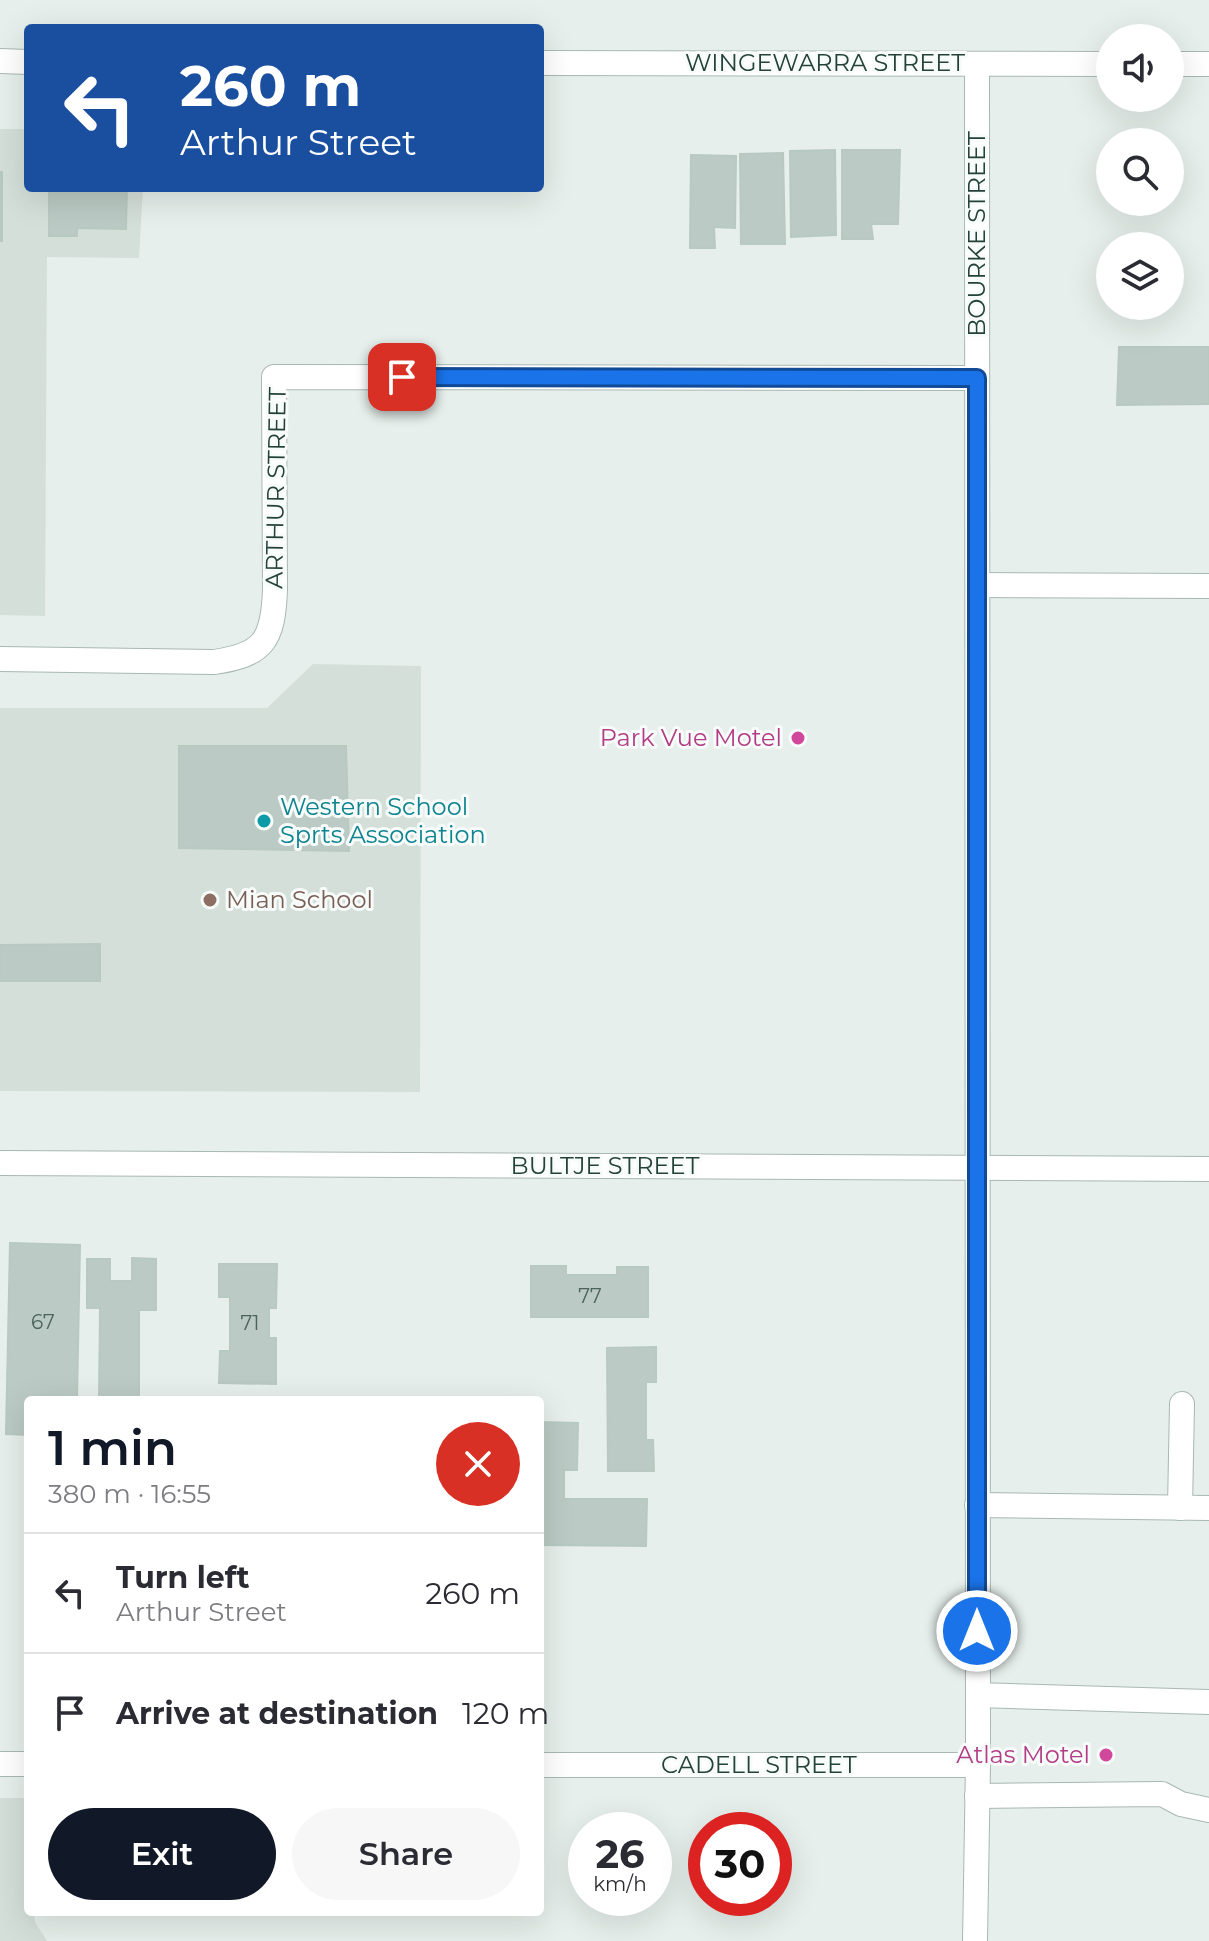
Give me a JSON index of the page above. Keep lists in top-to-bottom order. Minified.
{"streets":{"street":["WINGEWARRA STREET","BOURKE STREET","ARTHUR STREET","BULTJE STREET","CADELL STREET"]},"crossings":[["WINGEWARRA STREET","BOURKE STREET"],["BOURKE STREET","ARTHUR STREET"],["BOURKE STREET","BULTJE STREET"],["BOURKE STREET","CADELL STREET"]],"places":["Park Vue Motel","Western School Sprts Association","Mian School","Atlas Motel"],"house_numbers":["77","67","71"],"page":{"turn":["260 m","Arthur Street"],"heading":["1 min","380 m · 16:55"],"list":[{"name":"Turn left","note":"Arthur Street","value":"260 m"},{"name":"Arrive at destination","value":"120 m"}],"buttons":["Exit","Share"],"speed":"26 km/h","limit":"30"}}
